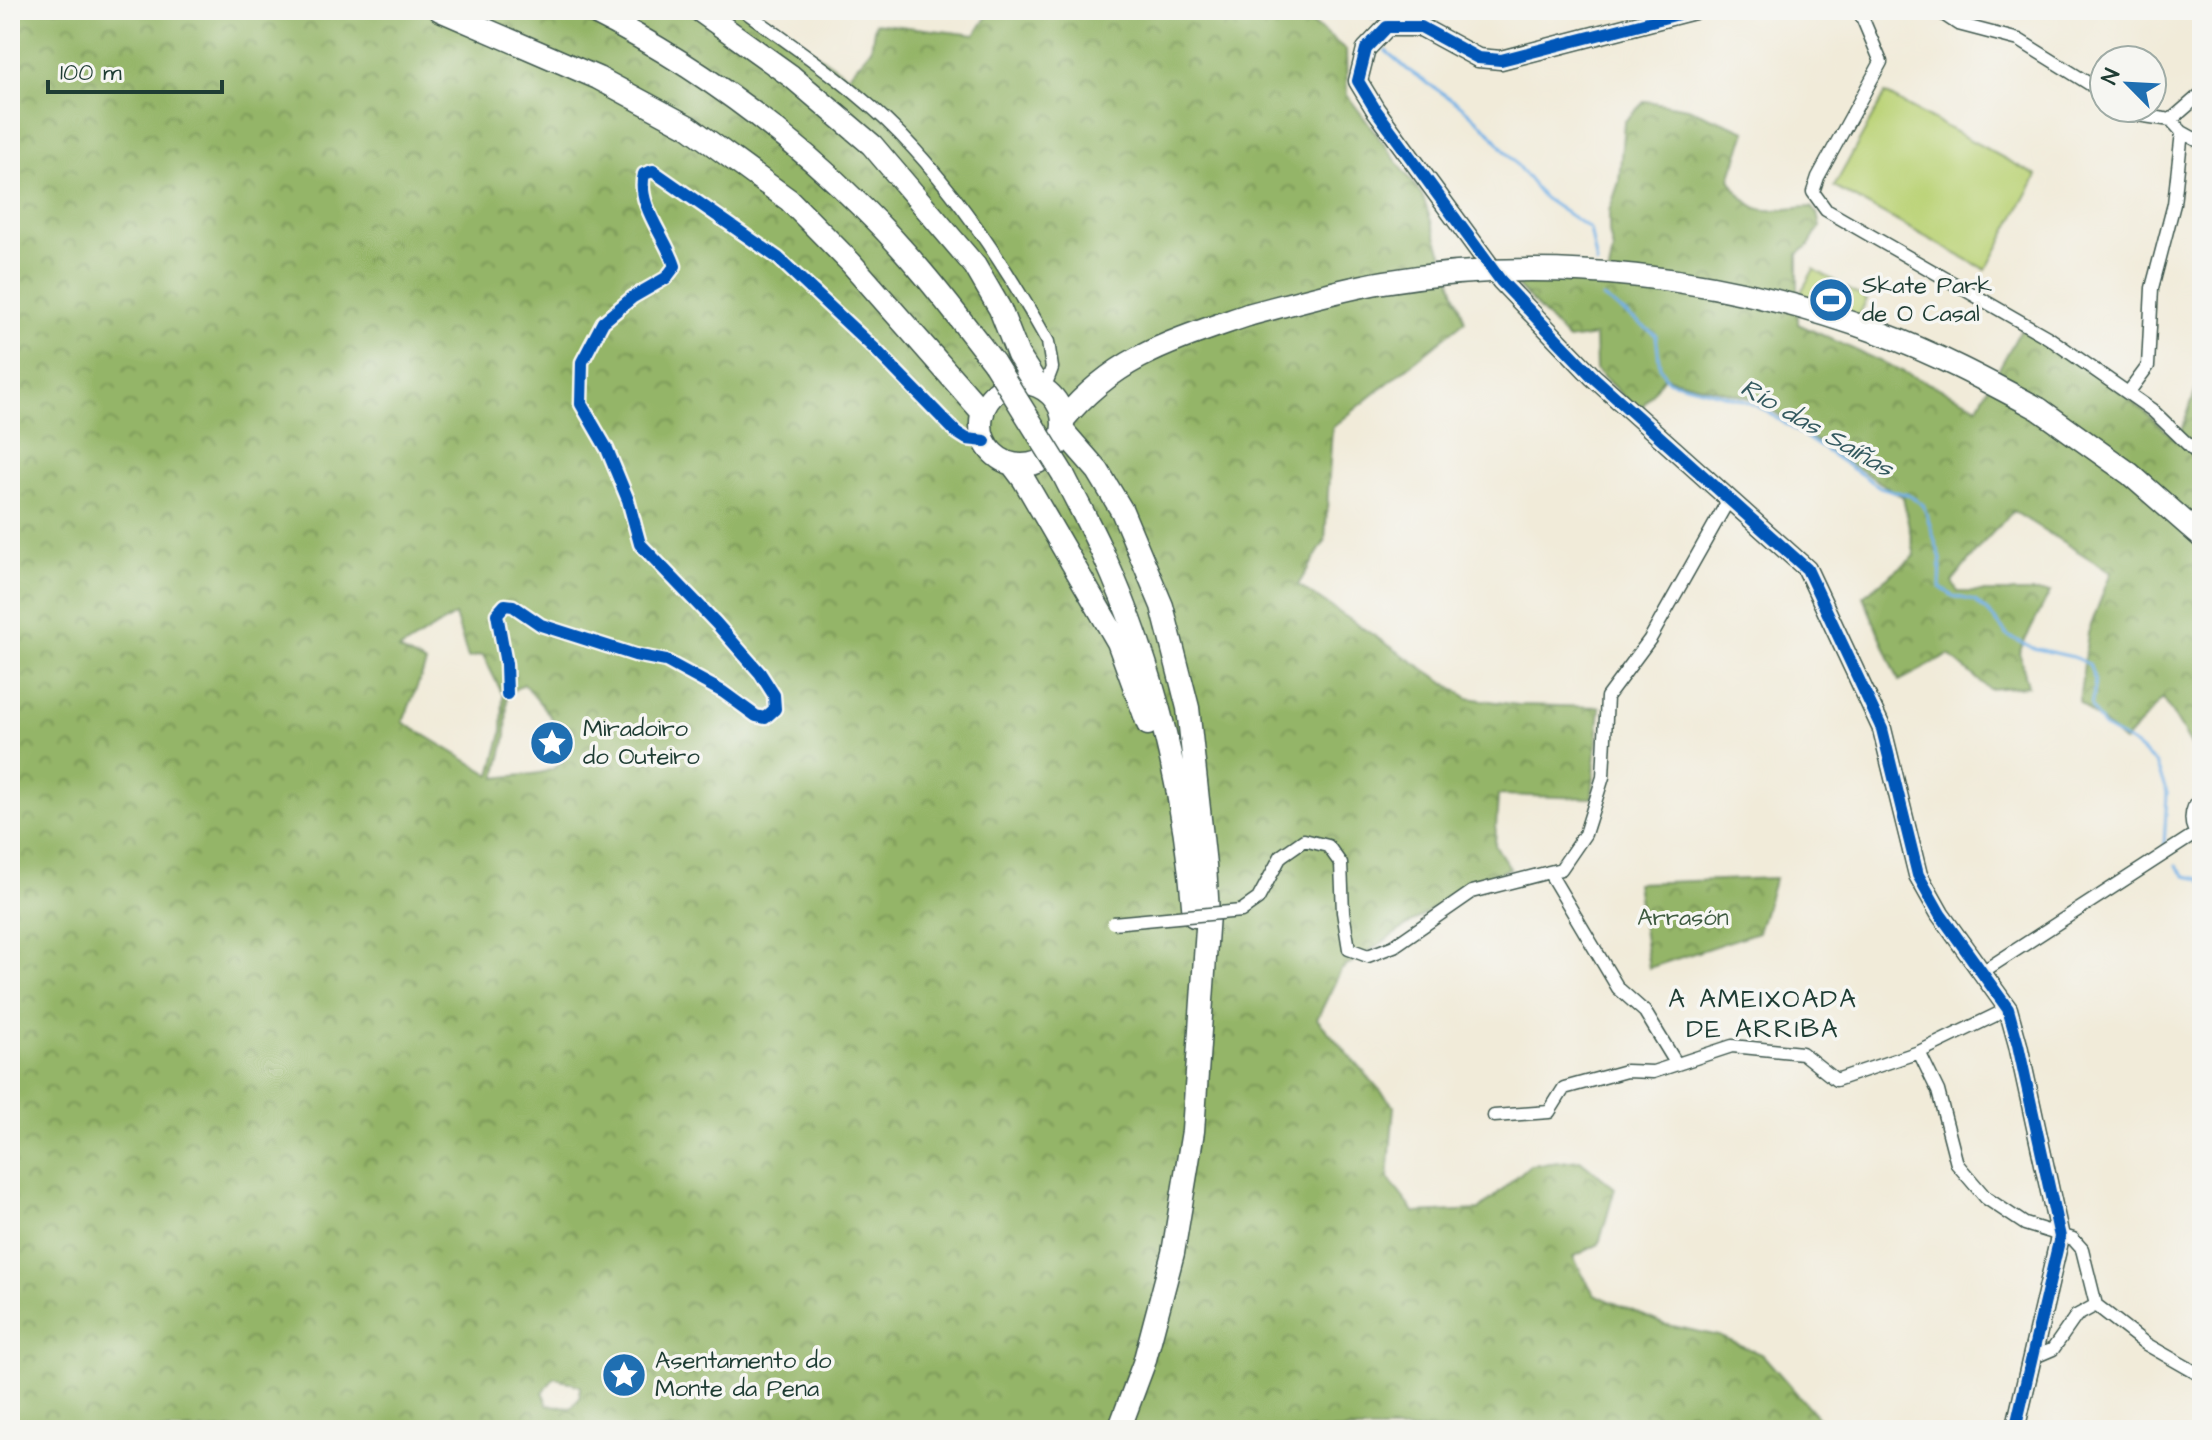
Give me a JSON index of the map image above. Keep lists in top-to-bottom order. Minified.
{"districts":["A AMEIXOADA DE ARRIBA"],"water":["Río das Saíñas"],"parks":["Arrasón"],"places":{"sports":["Skate Park de O Casal"],"place":["Miradoiro do Outeiro","Asentamento do Monte da Pena"]},"scale_bar":"100 m","north":"top left"}
